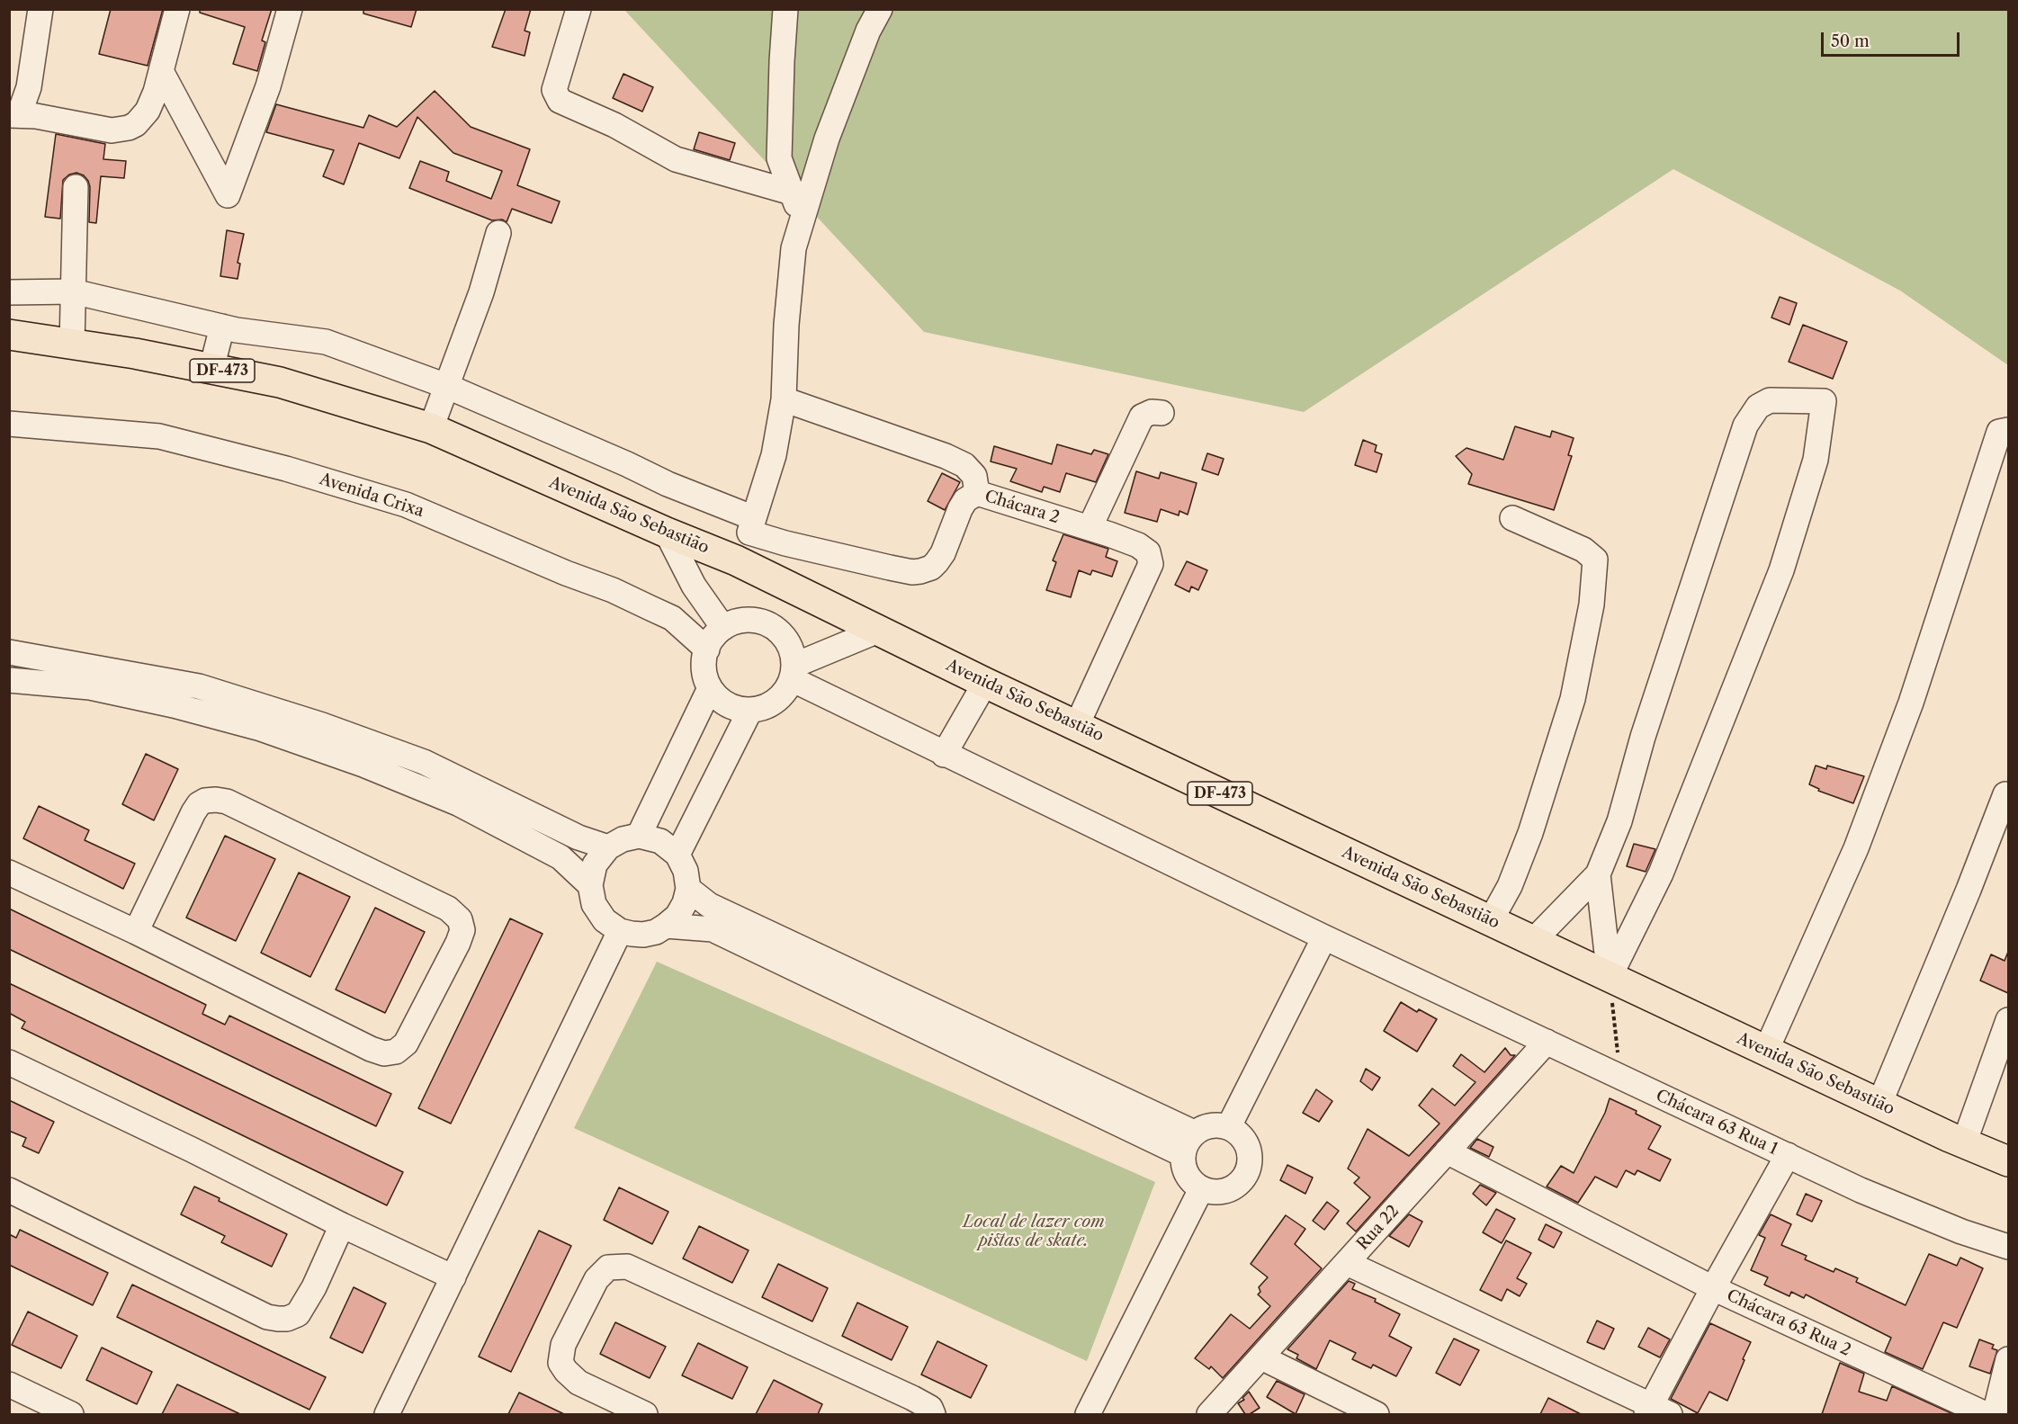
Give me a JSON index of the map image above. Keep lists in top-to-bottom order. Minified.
{"streets":{"main road":["DF-473","Avenida São Sebastião"],"street":["Avenida Crixa","Chácara 2","Chácara 63 Rua 1","Rua 22","Chácara 63 Rua 2"]},"crossings":[["Avenida Crixa","Chácara 63 Rua 1"],["Chácara 2","Avenida São Sebastião"],["Chácara 63 Rua 1","Rua 22"],["Chácara 63 Rua 1","Chácara 63 Rua 2"]],"parks":["Local de lazer com pistas de skate."],"scale_bar":"50 m"}
